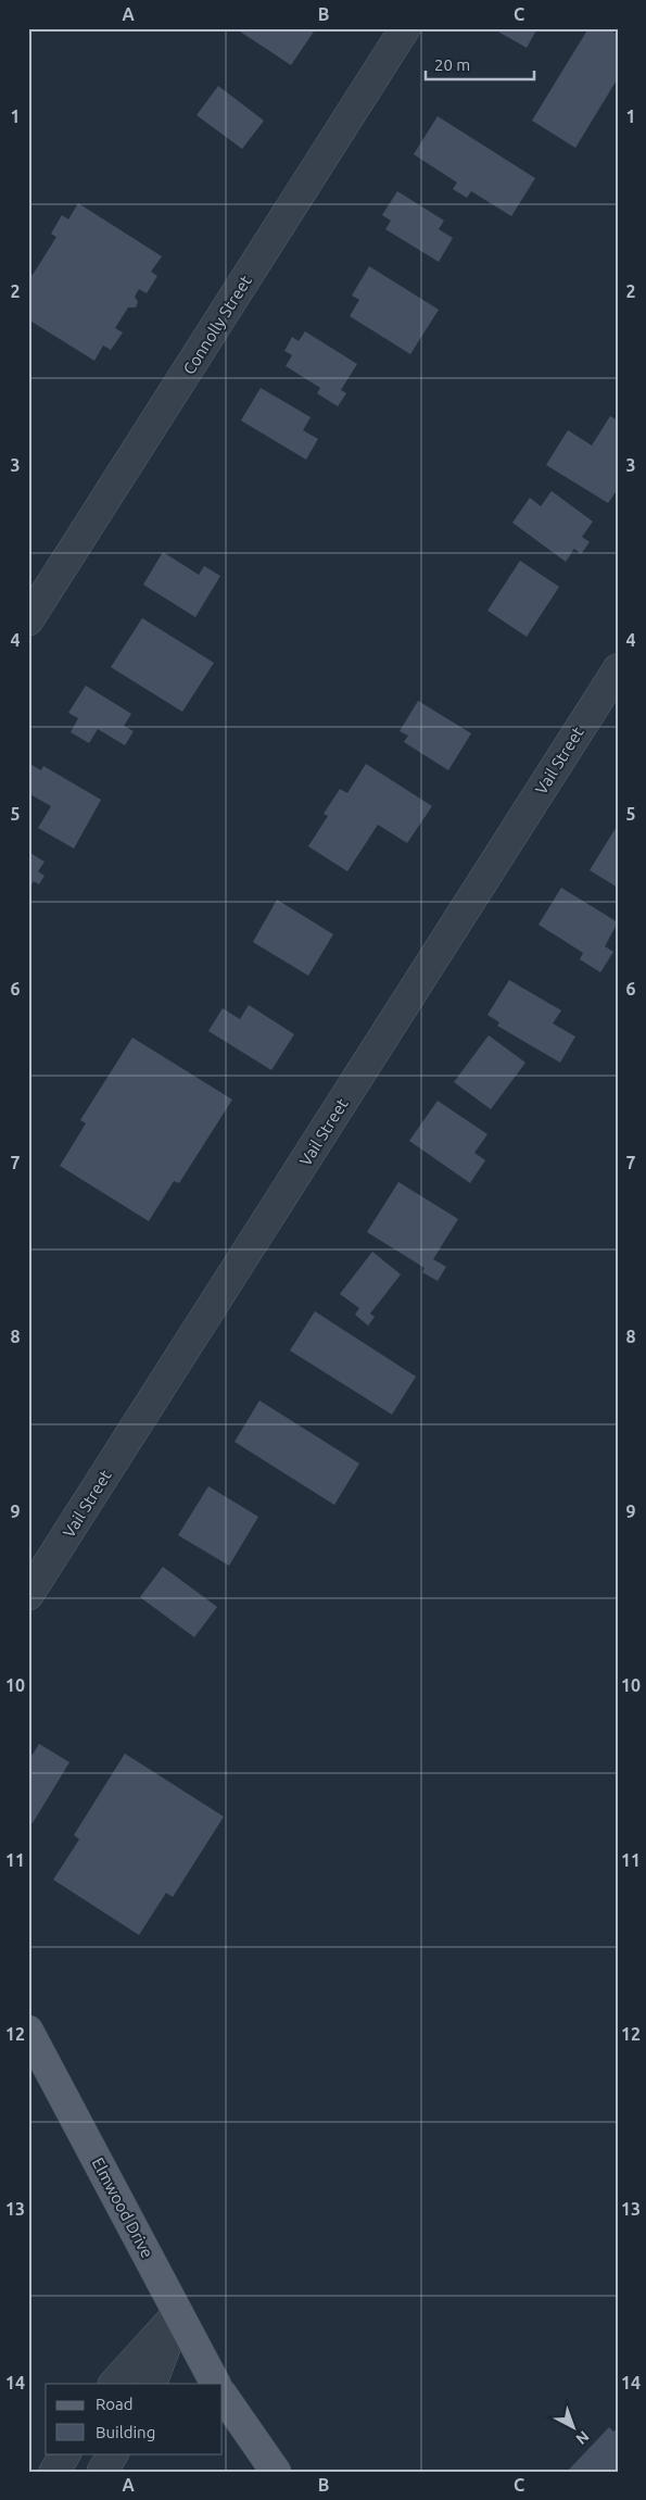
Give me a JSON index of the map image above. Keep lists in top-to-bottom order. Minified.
{"streets":{"main road":["Elmwood Drive"],"street":["Connolly Street","Vail Street"]},"legend":["Road","Building"],"scale_bar":"20 m","north":"bottom right","grid":{"columns":["A","B","C"],"rows":["1","2","3","4","5","6","7","8","9","10","11","12","13","14"]}}
